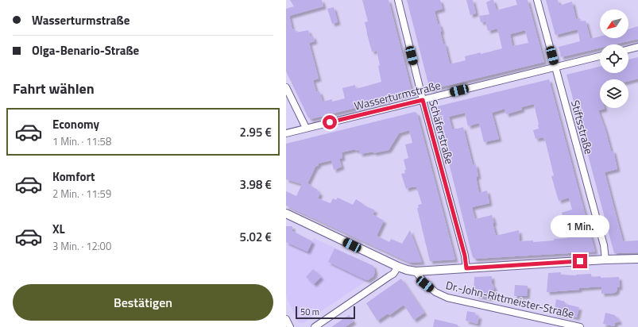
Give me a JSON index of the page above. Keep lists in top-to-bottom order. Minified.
{"streets":{"street":["Wasserturmstraße","Stiftsstraße","Schäferstraße","Dr.-John-Rittmeister-Straße"]},"crossings":[["Wasserturmstraße","Stiftsstraße"],["Wasserturmstraße","Schäferstraße"]],"scale_bar":"50 m","north":"bottom left","page":{"banner":["Wasserturmstraße","Olga-Benario-Straße"],"heading":"Fahrt wählen","list":[{"name":"Economy","note":"1 Min. · 11:58","value":"2.95 €"},{"name":"Komfort","note":"2 Min. · 11:59","value":"3.98 €"},{"name":"XL","note":"3 Min. · 12:00","value":"5.02 €"}],"bubble":"1 Min.","buttons":"Bestätigen","scale":"50 m"}}
